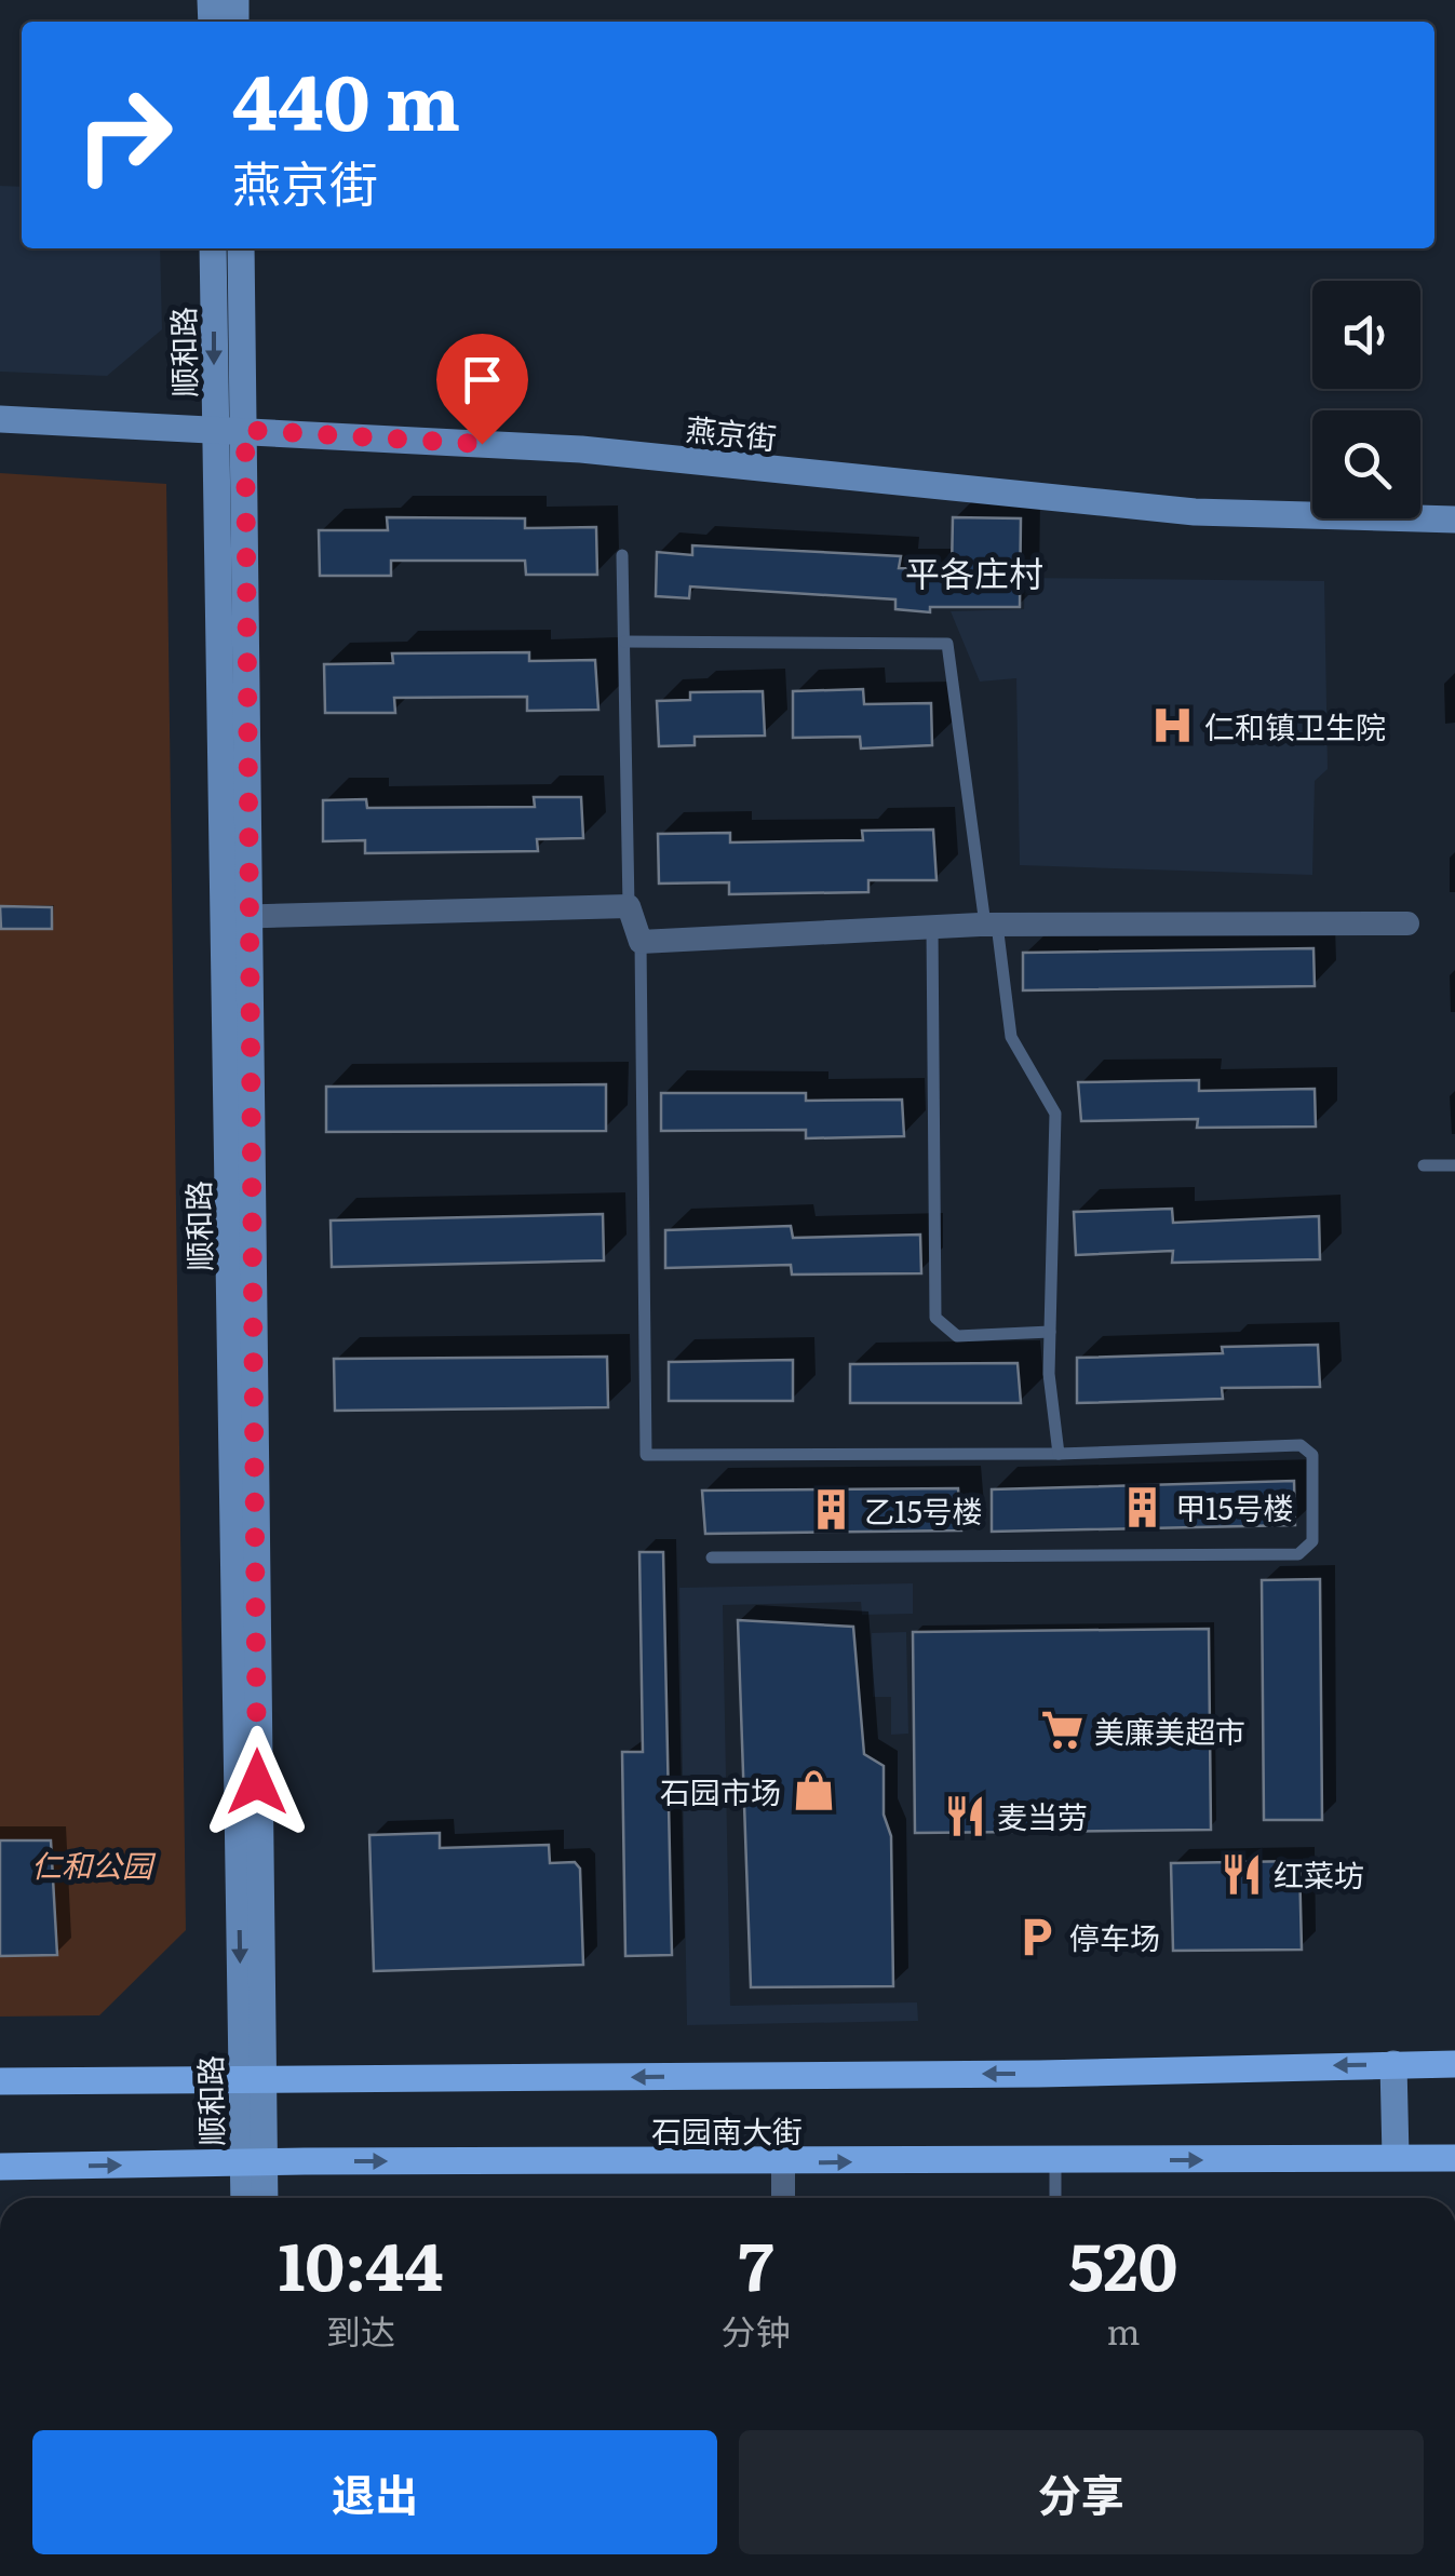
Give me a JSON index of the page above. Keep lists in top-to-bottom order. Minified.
{"streets":{"main road":["顺和路","燕京街","石园南大街"]},"crossings":[["顺和路","燕京街"],["顺和路","石园南大街"]],"districts":["平各庄村"],"parks":["仁和公园"],"places":{"hospital":["仁和镇卫生院"],"building":["甲15号楼","乙15号楼"],"supermarket":["美廉美超市"],"shop":["石园市场"],"restaurant":["麦当劳","红菜坊"],"parking":["停车场"]},"page":{"turn":["440 m","燕京街"],"eta":["10:44","到达","7","分钟","520","m"],"buttons":["退出","分享"]}}
